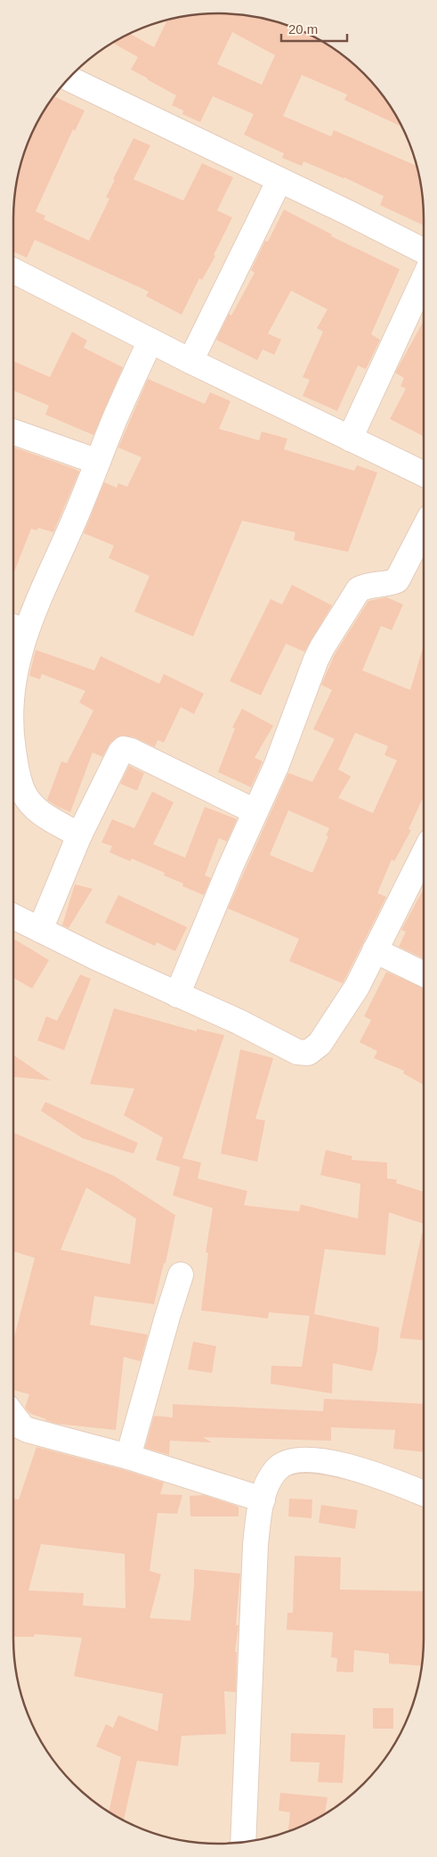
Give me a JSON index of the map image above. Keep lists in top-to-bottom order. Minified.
{"scale_bar":"20 m"}
